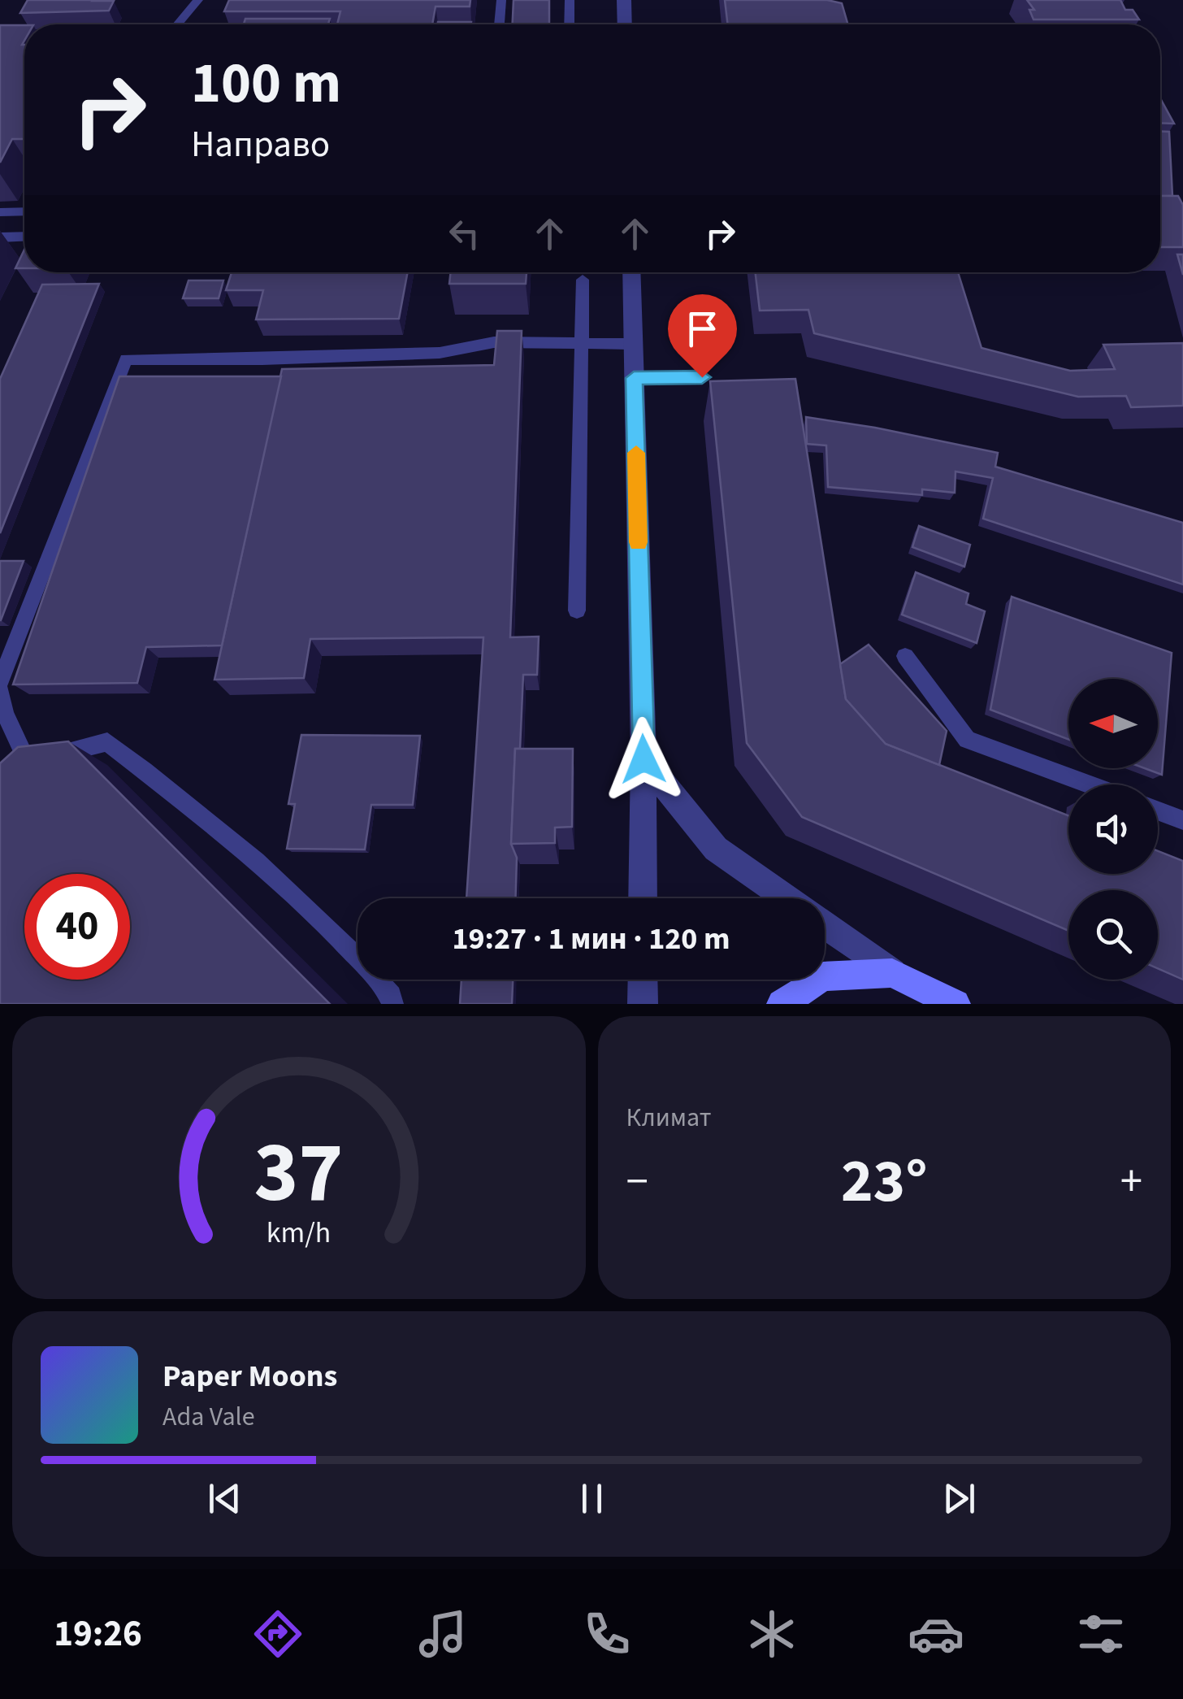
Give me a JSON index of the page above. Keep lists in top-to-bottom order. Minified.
{"north":"left","page":{"turn":["100 m","Направо"],"limit":"40","trip":"19:27 · 1 мин · 120 m","tile":"Климат","heat":["−","23°","+"],"song":["Paper Moons","Ada Vale"],"tabs":"19:26","gauge":["37","km/h"]}}
